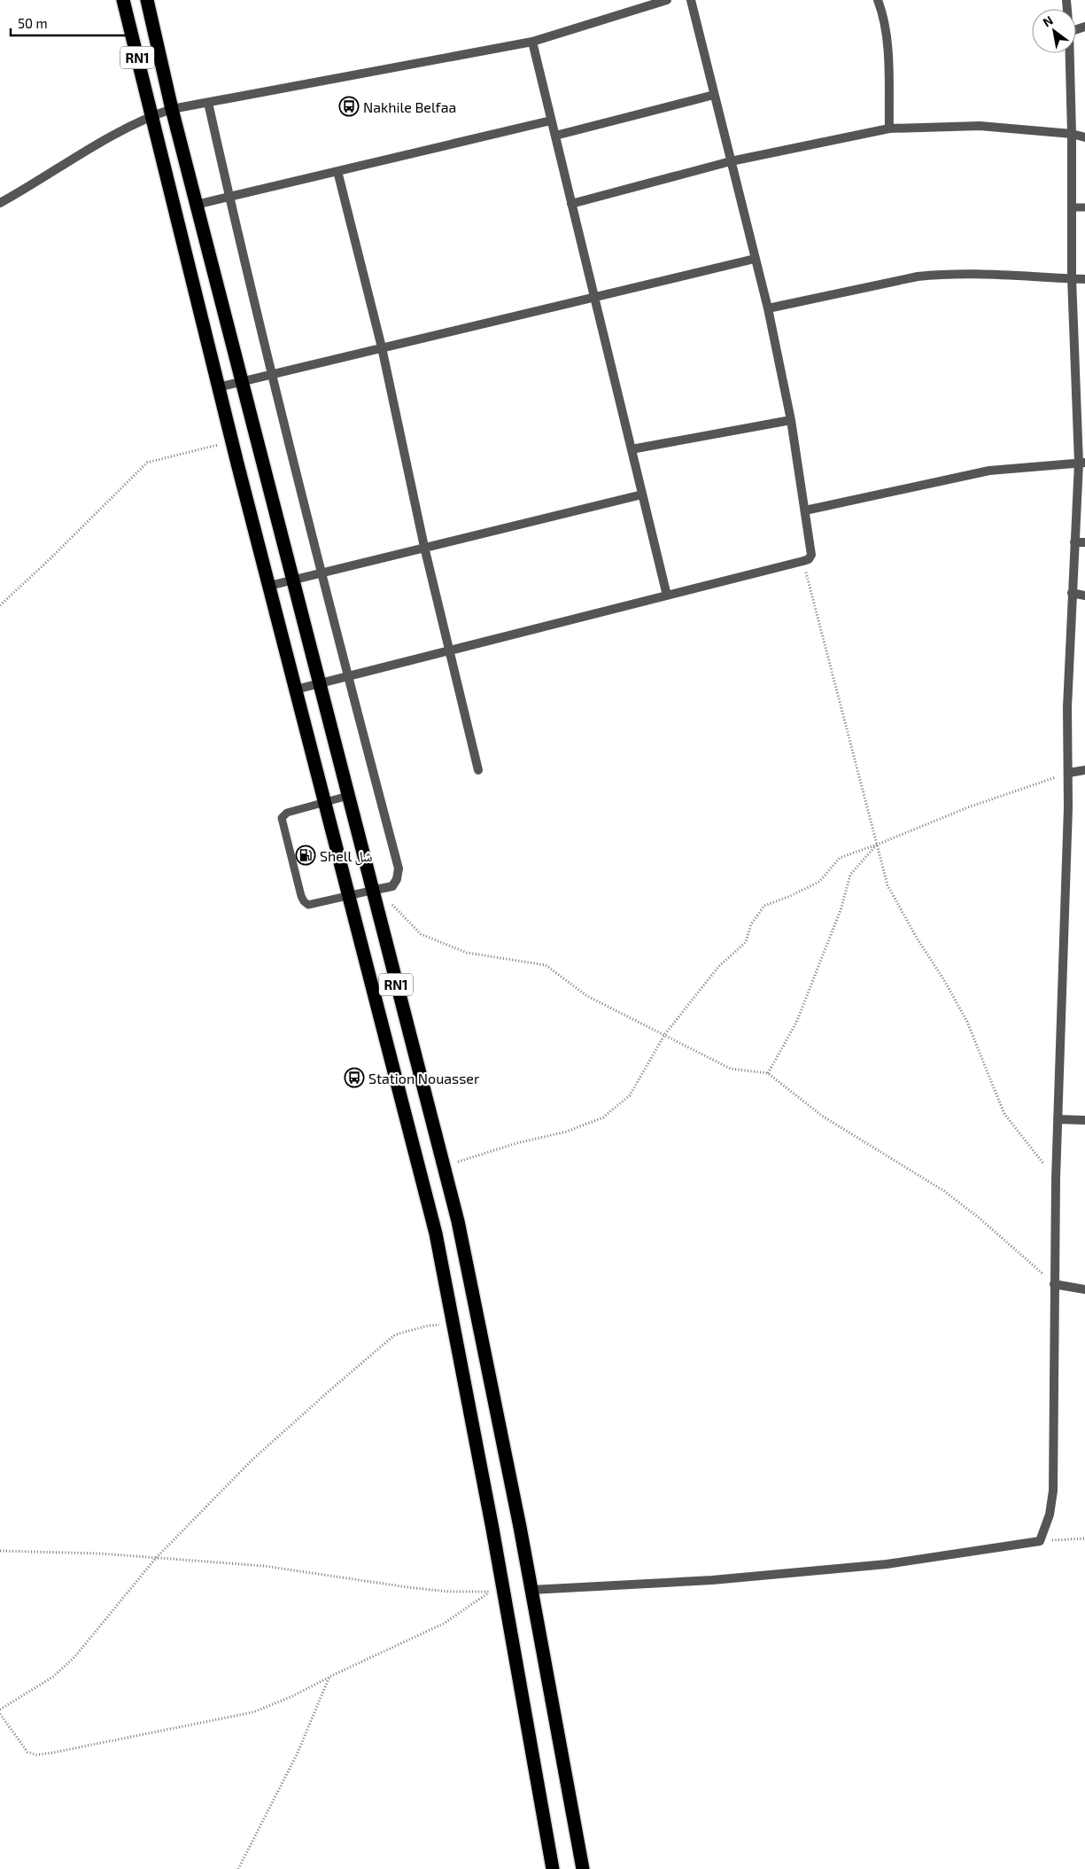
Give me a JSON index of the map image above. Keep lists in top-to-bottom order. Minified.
{"streets":{"highway":["RN1"]},"places":{"bus stop":["Nakhile Belfaa","Station Nouasser"],"fuel station":["Shell شل"]},"scale_bar":"50 m","north":"top left"}
